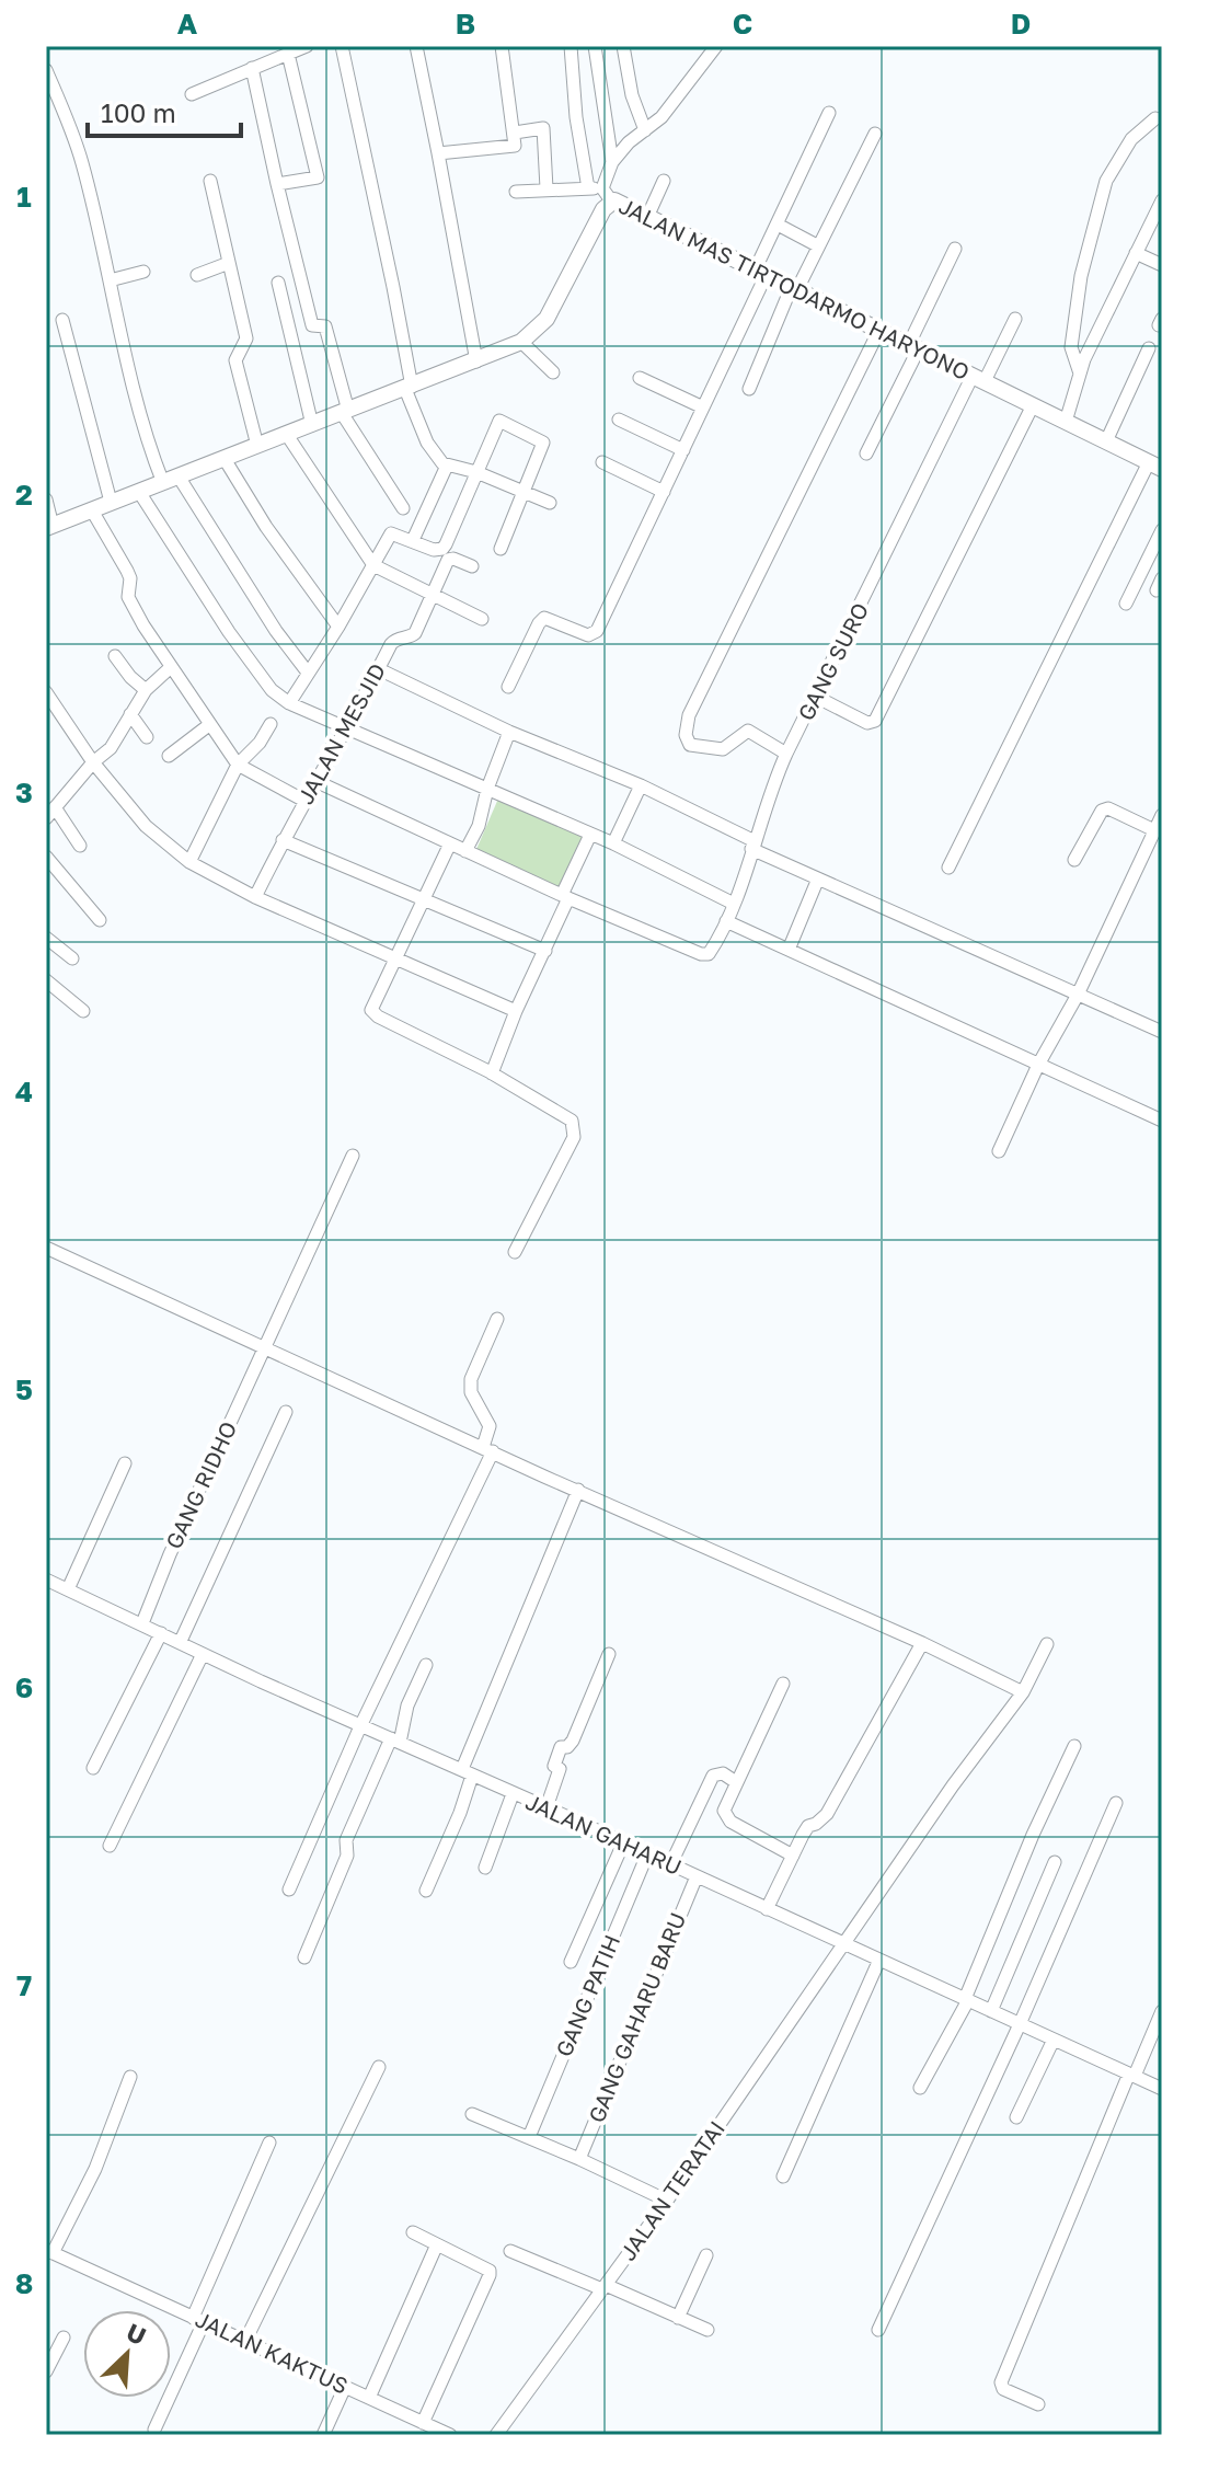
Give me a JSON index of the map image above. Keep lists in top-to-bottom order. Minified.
{"streets":{"street":["JALAN MAS TIRTODARMO HARYONO","GANG SURO","JALAN MESJID","GANG RIDHO","JALAN GAHARU","GANG PATIH","GANG GAHARU BARU","JALAN TERATAI","JALAN KAKTUS"]},"crossings":[["JALAN MAS TIRTODARMO HARYONO","GANG SURO"],["GANG RIDHO","JALAN GAHARU"],["JALAN GAHARU","GANG PATIH"],["JALAN GAHARU","GANG GAHARU BARU"],["JALAN GAHARU","JALAN TERATAI"]],"scale_bar":"100 m","north":"top right","grid":{"columns":["A","B","C","D"],"rows":["1","2","3","4","5","6","7","8"]}}
